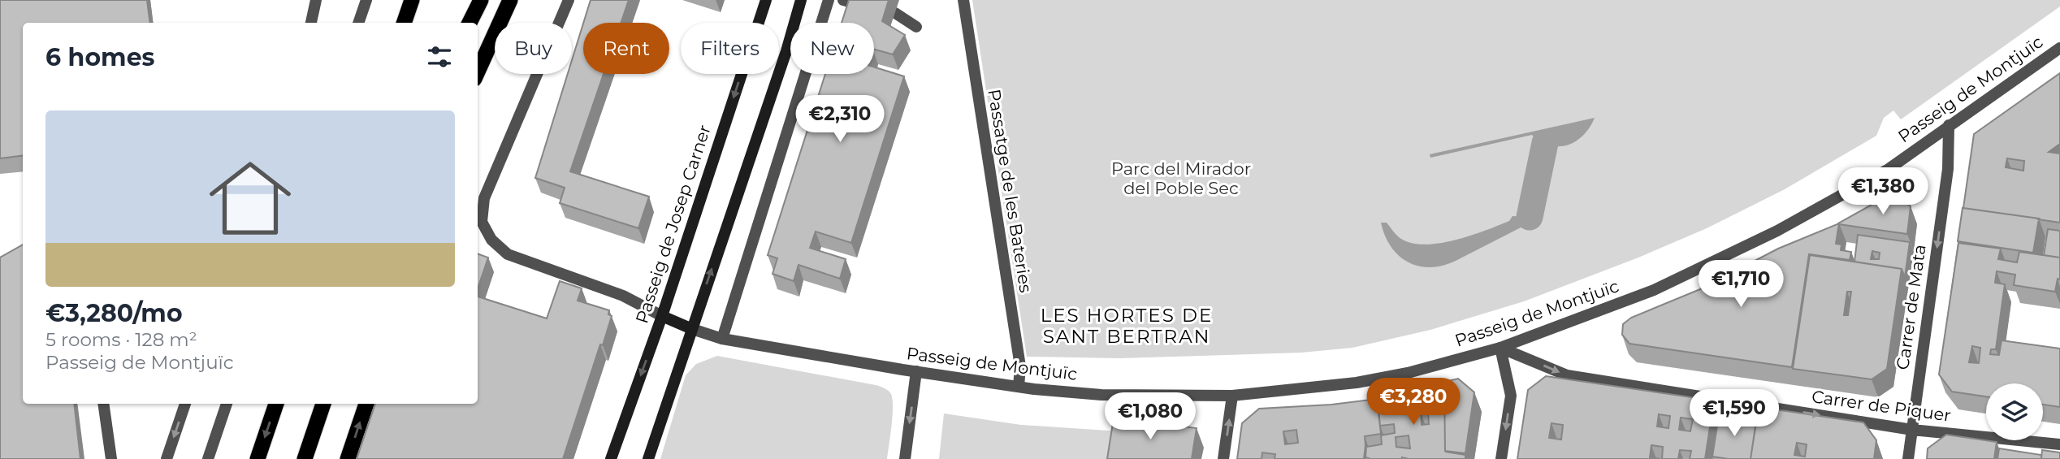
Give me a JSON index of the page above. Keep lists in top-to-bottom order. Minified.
{"streets":{"main road":["Passeig de Josep Carner"],"street":["Passeig de Montjuïc","Passatge de les Bateries","Carrer de Mata","Carrer de Piquer"]},"crossings":[["Passeig de Montjuïc","Passatge de les Bateries"],["Passeig de Montjuïc","Carrer de Mata"],["Passeig de Montjuïc","Carrer de Piquer"],["Carrer de Mata","Carrer de Piquer"]],"one_way":["Carrer de Mata","Carrer de Piquer"],"districts":["LES HORTES DE SANT BERTRAN"],"parks":["Parc del Mirador del Poble Sec"],"page":{"chip":["Buy","Rent","Filters","New"],"heading":"6 homes","list":[{"name":"€3,280/mo","note":"5 rooms · 128 m² · Passeig de Montjuïc"}],"price":["€2,310","€1,380","€1,710","€3,280","€1,590","€1,080"]}}
